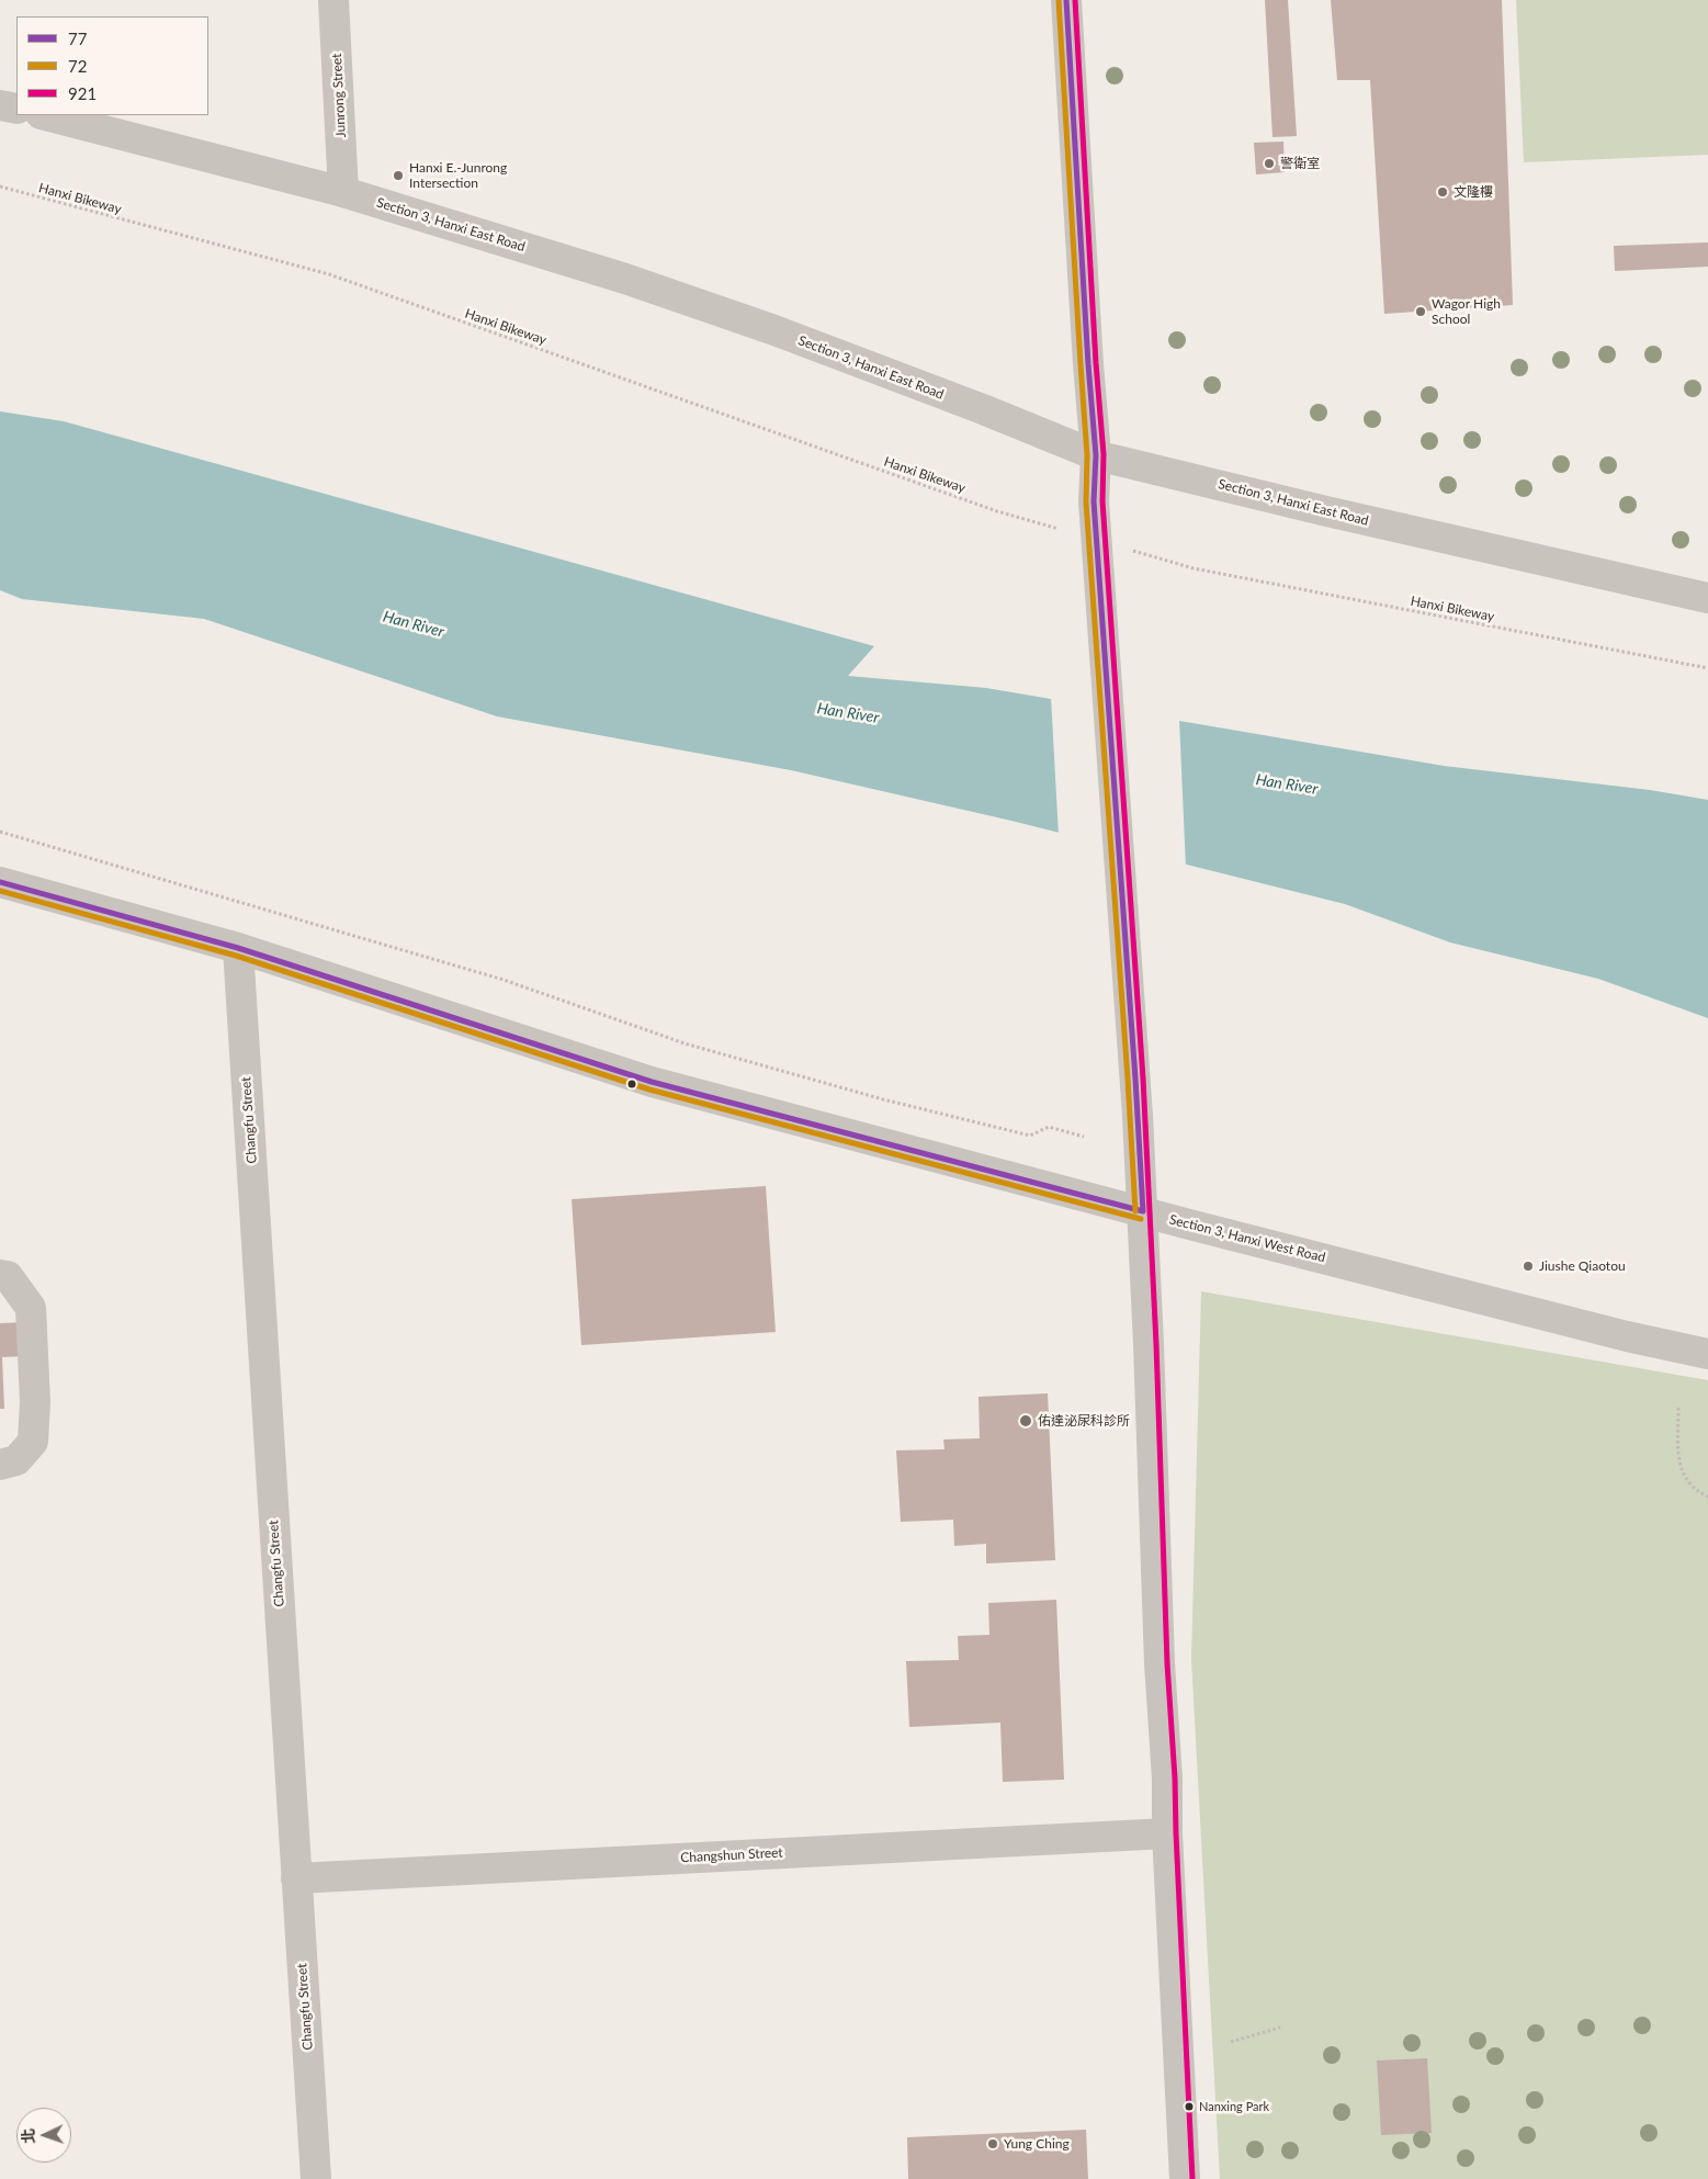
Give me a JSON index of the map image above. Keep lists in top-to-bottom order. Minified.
{"streets":{"street":["Junrong Street","Section 3, Hanxi East Road","Changfu Street","Section 3, Hanxi West Road","Changshun Street"],"path":["Hanxi Bikeway"]},"crossings":[["Junrong Street","Section 3, Hanxi East Road"],["Changfu Street","Section 3, Hanxi West Road"],["Changfu Street","Changshun Street"]],"water":["Han River"],"places":["警衛室","Hanxi E.-Junrong Intersection","文隆樓","Wagor High School","Jiushe Qiaotou","佑達泌尿科診所","Nanxing Park","Yung Ching"],"lines":["transit line 77","transit line 72","transit line 921"],"legend":["77","72","921"],"north":"left"}
